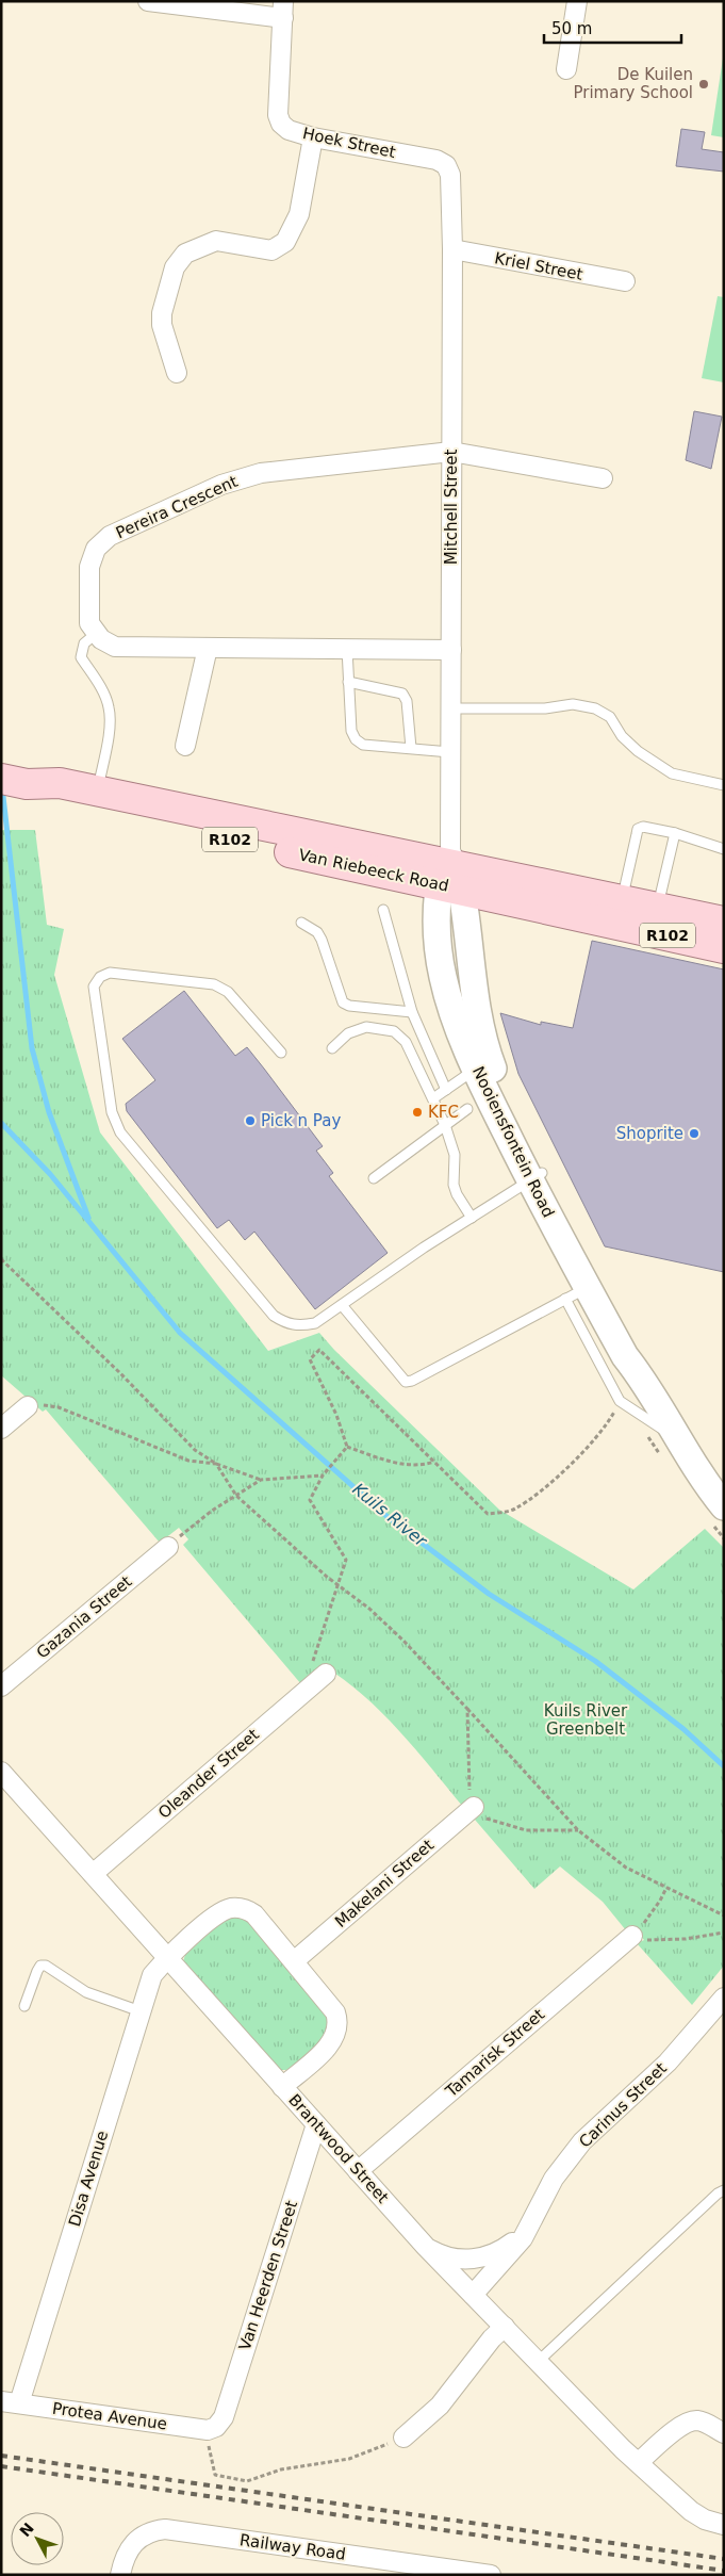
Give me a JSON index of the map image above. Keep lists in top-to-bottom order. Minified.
{"streets":{"main road":["R102","Van Riebeeck Road"],"street":["Hoek Street","Kriel Street","Pereira Crescent","Mitchell Street","Nooiensfontein Road","Gazania Street","Oleander Street","Makelani Street","Tamarisk Street","Carinus Street","Brantwood Street","Disa Avenue","Van Heerden Street","Protea Avenue","Railway Road"]},"crossings":[["Hoek Street","Mitchell Street"],["Kriel Street","Mitchell Street"],["Pereira Crescent","Mitchell Street"],["Mitchell Street","Van Riebeeck Road"],["Mitchell Street","Nooiensfontein Road"],["Van Riebeeck Road","Nooiensfontein Road"],["Oleander Street","Brantwood Street"],["Tamarisk Street","Brantwood Street"],["Carinus Street","Brantwood Street"],["Brantwood Street","Disa Avenue"],["Brantwood Street","Van Heerden Street"],["Disa Avenue","Protea Avenue"],["Van Heerden Street","Protea Avenue"]],"water":["Kuils River"],"parks":["Kuils River Greenbelt"],"places":["De Kuilen Primary School","KFC","Pick n Pay","Shoprite"],"scale_bar":"50 m","north":"top left"}
